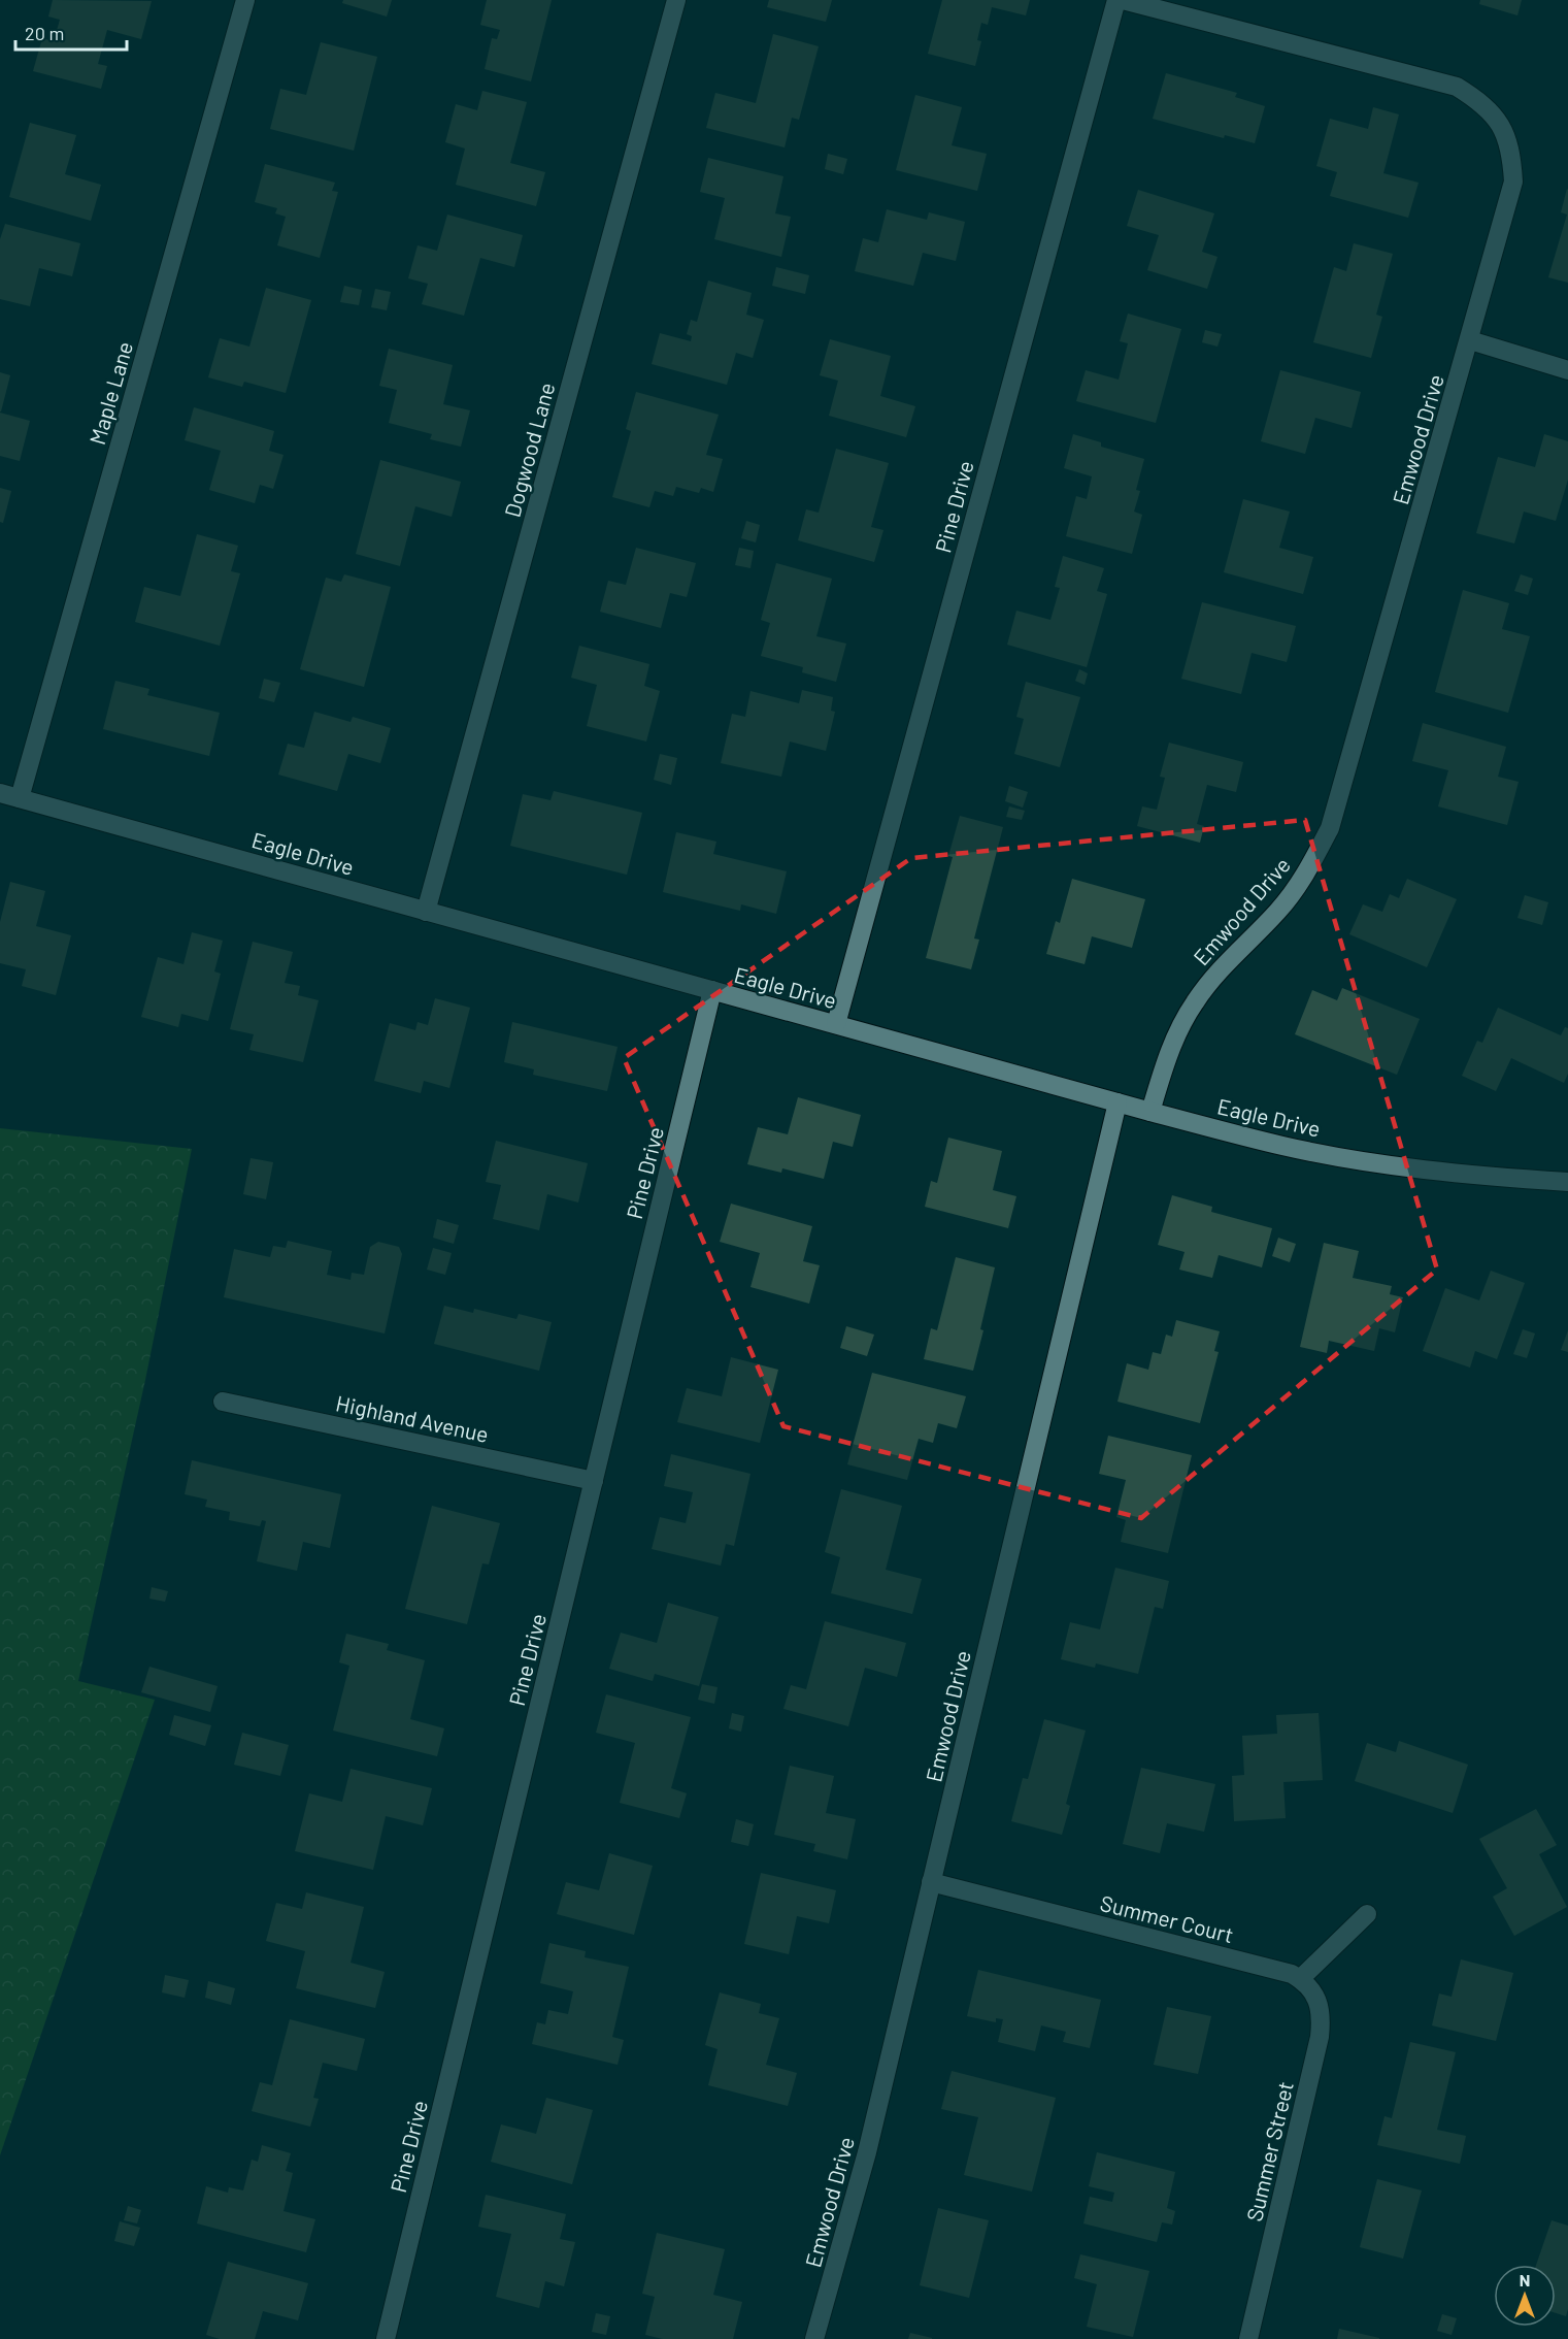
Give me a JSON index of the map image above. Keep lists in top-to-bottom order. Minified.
{"streets":{"street":["Maple Lane","Emwood Drive","Dogwood Lane","Pine Drive","Eagle Drive","Highland Avenue","Summer Court","Summer Street"]},"crossings":[["Maple Lane","Eagle Drive"],["Emwood Drive","Eagle Drive"],["Emwood Drive","Summer Court"],["Dogwood Lane","Eagle Drive"],["Pine Drive","Eagle Drive"],["Pine Drive","Highland Avenue"],["Summer Court","Summer Street"]],"scale_bar":"20 m","north":"top"}
